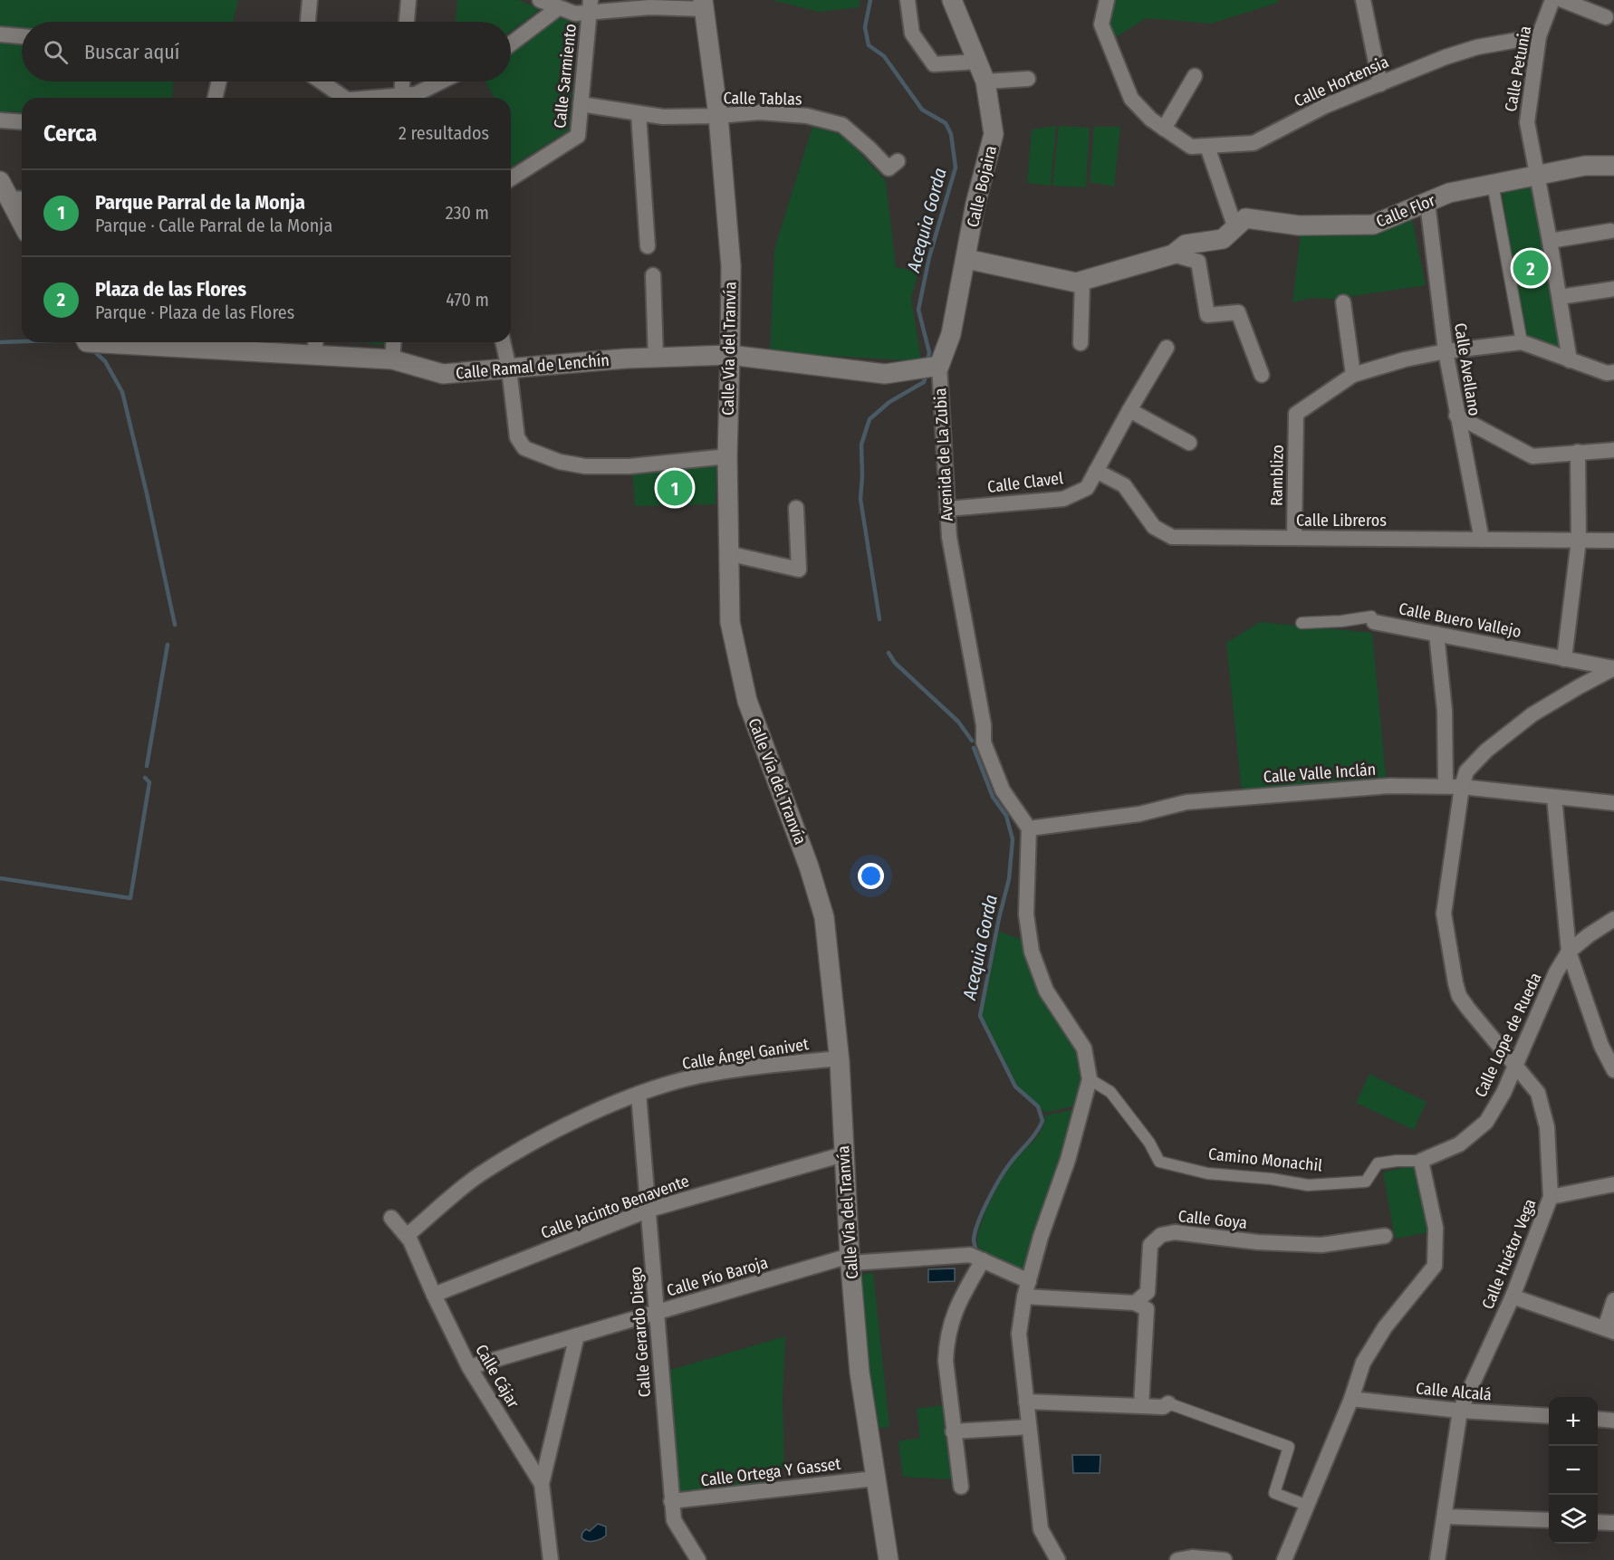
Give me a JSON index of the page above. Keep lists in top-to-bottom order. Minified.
{"streets":{"street":["Calle Petunia","Calle Sarmiento","Calle Hortensia","Calle Tablas","Calle Bojaira","Calle Flor","Calle Vía del Tranvía","Calle Ramal de Lenchín","Calle Avellano","Avenida de La Zubia","Ramblizo","Calle Clavel","Calle Libreros","Calle Buero Vallejo","Calle Valle Inclán","Calle Lope de Rueda","Calle Ángel Ganivet","Camino Monachil","Calle Jacinto Benavente","Calle Goya","Calle Huétor Vega","Calle Pío Baroja","Calle Gerardo Diego","Calle Cájar","Calle Alcalá","Calle Ortega Y Gasset"]},"crossings":[["Calle Petunia","Calle Hortensia"],["Calle Petunia","Calle Flor"],["Calle Sarmiento","Calle Tablas"],["Calle Tablas","Calle Vía del Tranvía"],["Calle Bojaira","Calle Flor"],["Calle Bojaira","Avenida de La Zubia"],["Calle Flor","Calle Avellano"],["Calle Flor","Avenida de La Zubia"],["Calle Vía del Tranvía","Calle Ramal de Lenchín"],["Calle Vía del Tranvía","Calle Ángel Ganivet"],["Calle Vía del Tranvía","Calle Jacinto Benavente"],["Calle Vía del Tranvía","Calle Pío Baroja"],["Calle Vía del Tranvía","Calle Ortega Y Gasset"],["Calle Ramal de Lenchín","Avenida de La Zubia"],["Calle Avellano","Calle Libreros"],["Avenida de La Zubia","Calle Clavel"],["Avenida de La Zubia","Calle Valle Inclán"],["Ramblizo","Calle Libreros"],["Calle Clavel","Calle Libreros"],["Calle Buero Vallejo","Calle Huétor Vega"],["Calle Valle Inclán","Calle Huétor Vega"],["Calle Lope de Rueda","Camino Monachil"],["Calle Lope de Rueda","Calle Huétor Vega"],["Calle Ángel Ganivet","Calle Gerardo Diego"],["Calle Ángel Ganivet","Calle Cájar"],["Calle Jacinto Benavente","Calle Gerardo Diego"],["Calle Jacinto Benavente","Calle Cájar"],["Calle Huétor Vega","Calle Alcalá"],["Calle Pío Baroja","Calle Gerardo Diego"],["Calle Pío Baroja","Calle Cájar"],["Calle Gerardo Diego","Calle Ortega Y Gasset"]],"water":["Acequia Gorda"],"page":{"search":"Buscar aquí","heading":["Cerca","2 resultados"],"list":[{"mark":"1","name":"Parque Parral de la Monja","note":"Parque · Calle Parral de la Monja","value":"230 m"},{"mark":"2","name":"Plaza de las Flores","note":"Parque · Plaza de las Flores","value":"470 m"}],"pins":["2","1"],"map_buttons":["+","−"]}}
